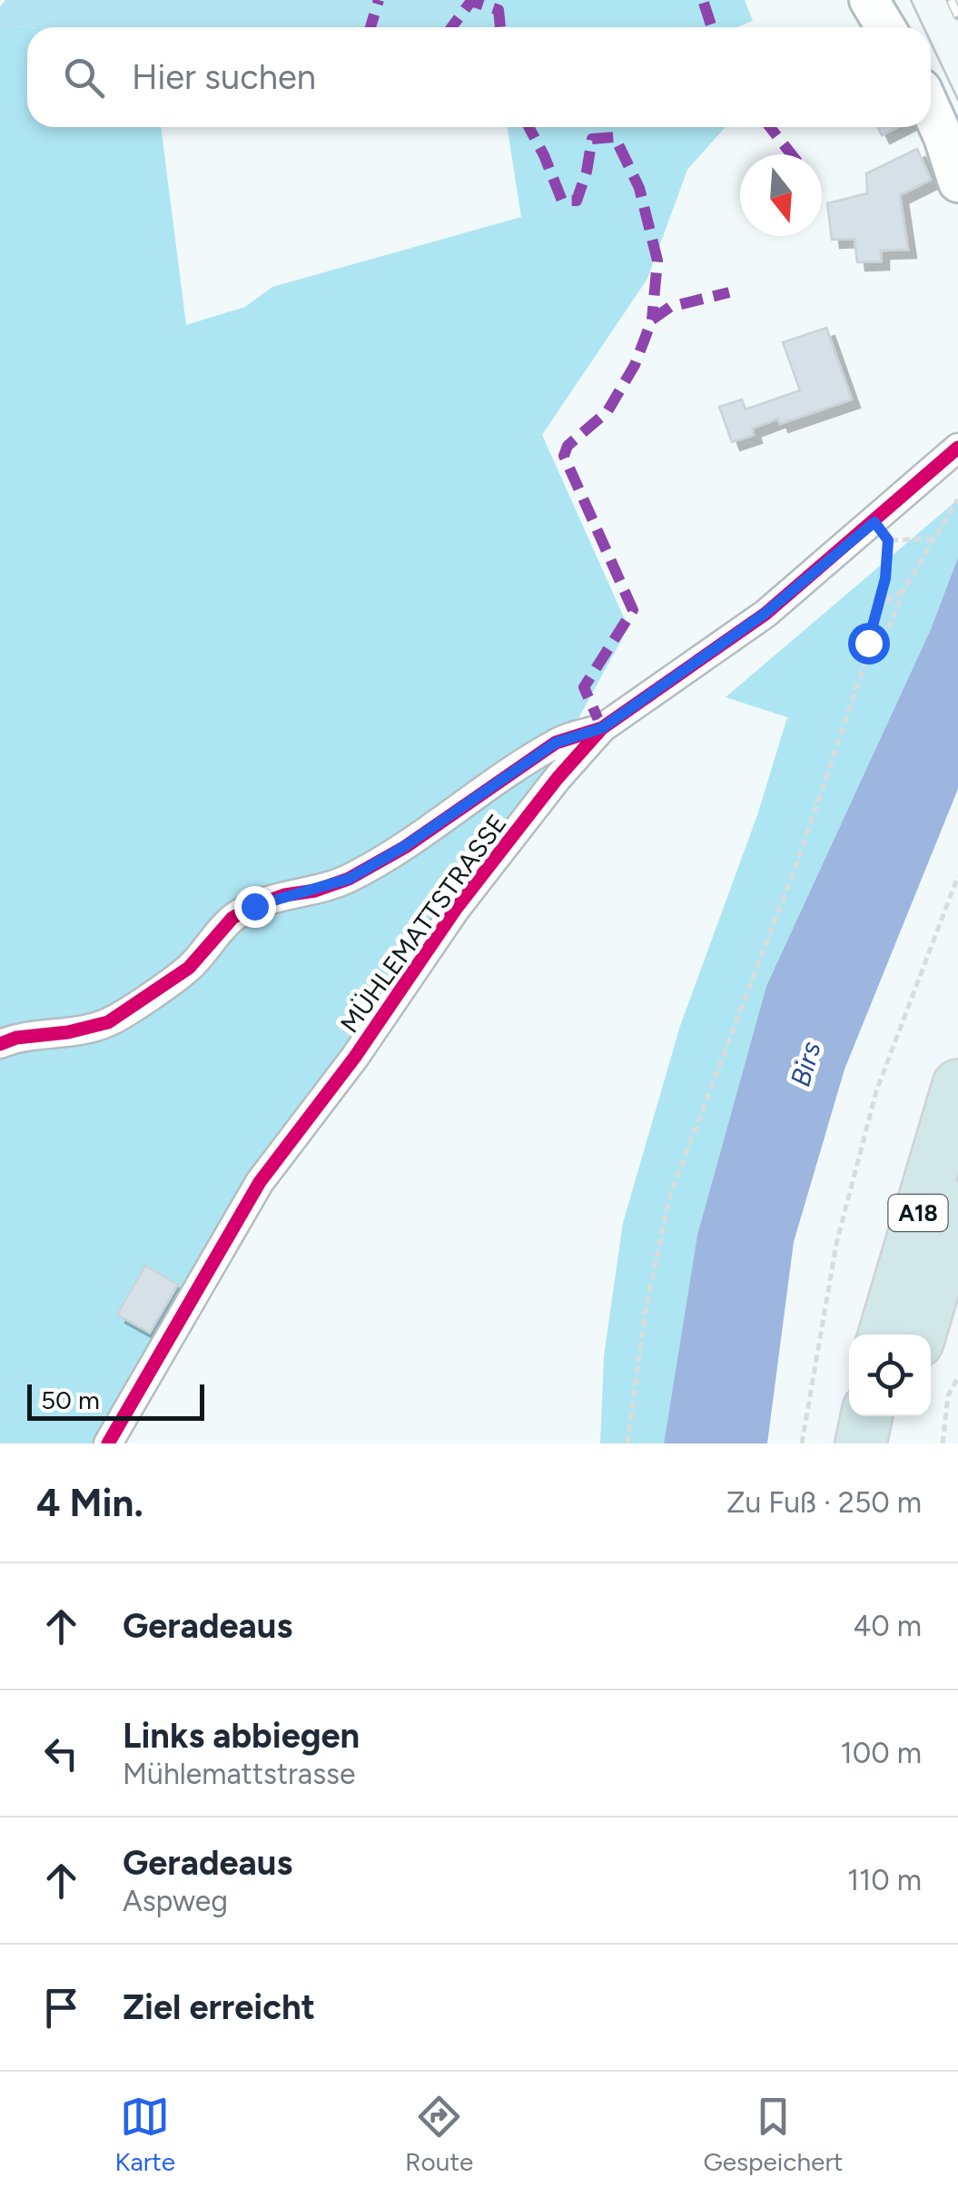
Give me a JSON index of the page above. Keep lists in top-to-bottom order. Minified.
{"streets":{"highway":["A18"],"street":["MÜHLEMATTSTRASSE"]},"water":["Birs"],"scale_bar":"50 m","north":"bottom","page":{"search":"Hier suchen","scale":"50 m","heading":["4 Min.","Zu Fuß · 250 m"],"list":[["Geradeaus","40 m"],["Links abbiegen","Mühlemattstrasse","100 m"],["Geradeaus","Aspweg","110 m"],"Ziel erreicht"],"nav":["Karte","Route","Gespeichert"]}}
